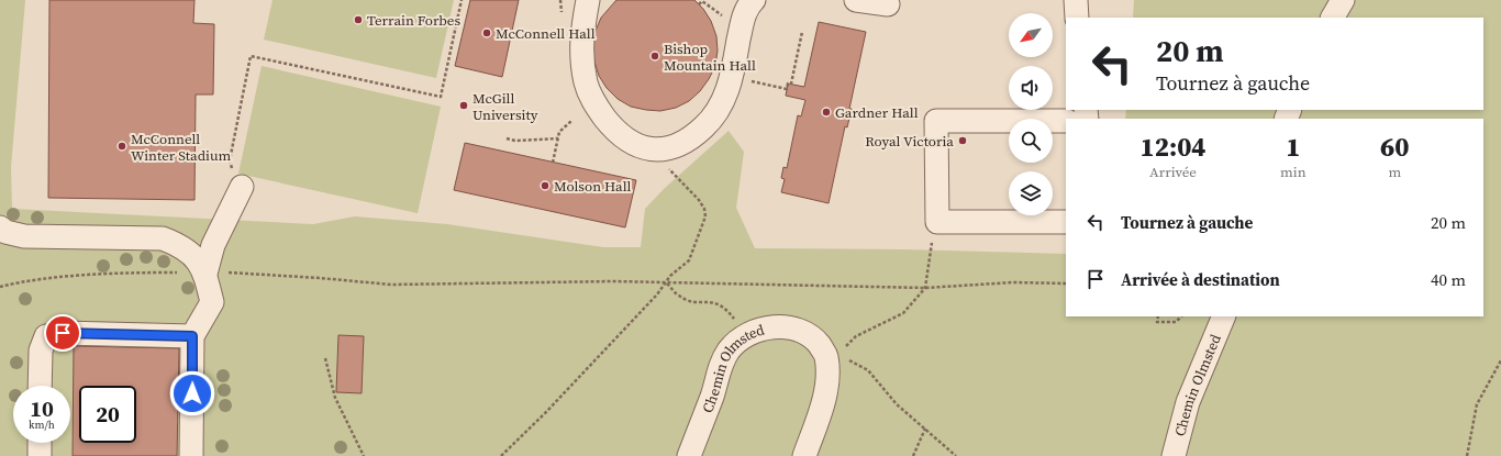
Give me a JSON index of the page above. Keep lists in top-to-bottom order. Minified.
{"streets":{"street":["Chemin Olmsted"]},"places":["Terrain Forbes","McConnell Hall","Bishop Mountain Hall","McGill University","Gardner Hall","Royal Victoria","McConnell Winter Stadium","Molson Hall"],"north":"bottom left","page":{"turn":["20 m","Tournez à gauche"],"eta":["12:04","Arrivée","1","min","60","m"],"list":[{"name":"Tournez à gauche","value":"20 m"},{"name":"Arrivée à destination","value":"40 m"}],"speed":"10 km/h","limit":"20"}}
